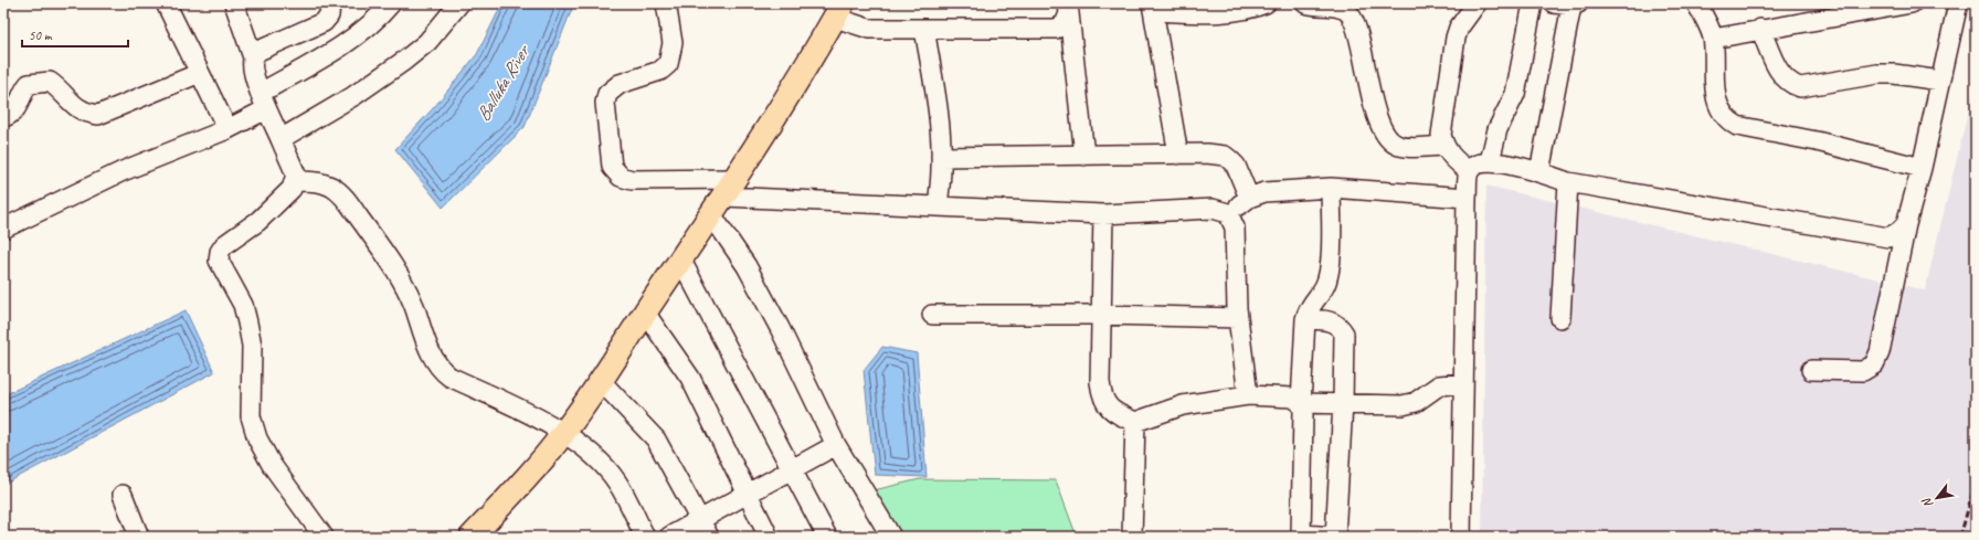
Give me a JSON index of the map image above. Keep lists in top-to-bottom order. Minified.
{"water":["Balluka River"],"scale_bar":"50 m","north":"bottom left"}
